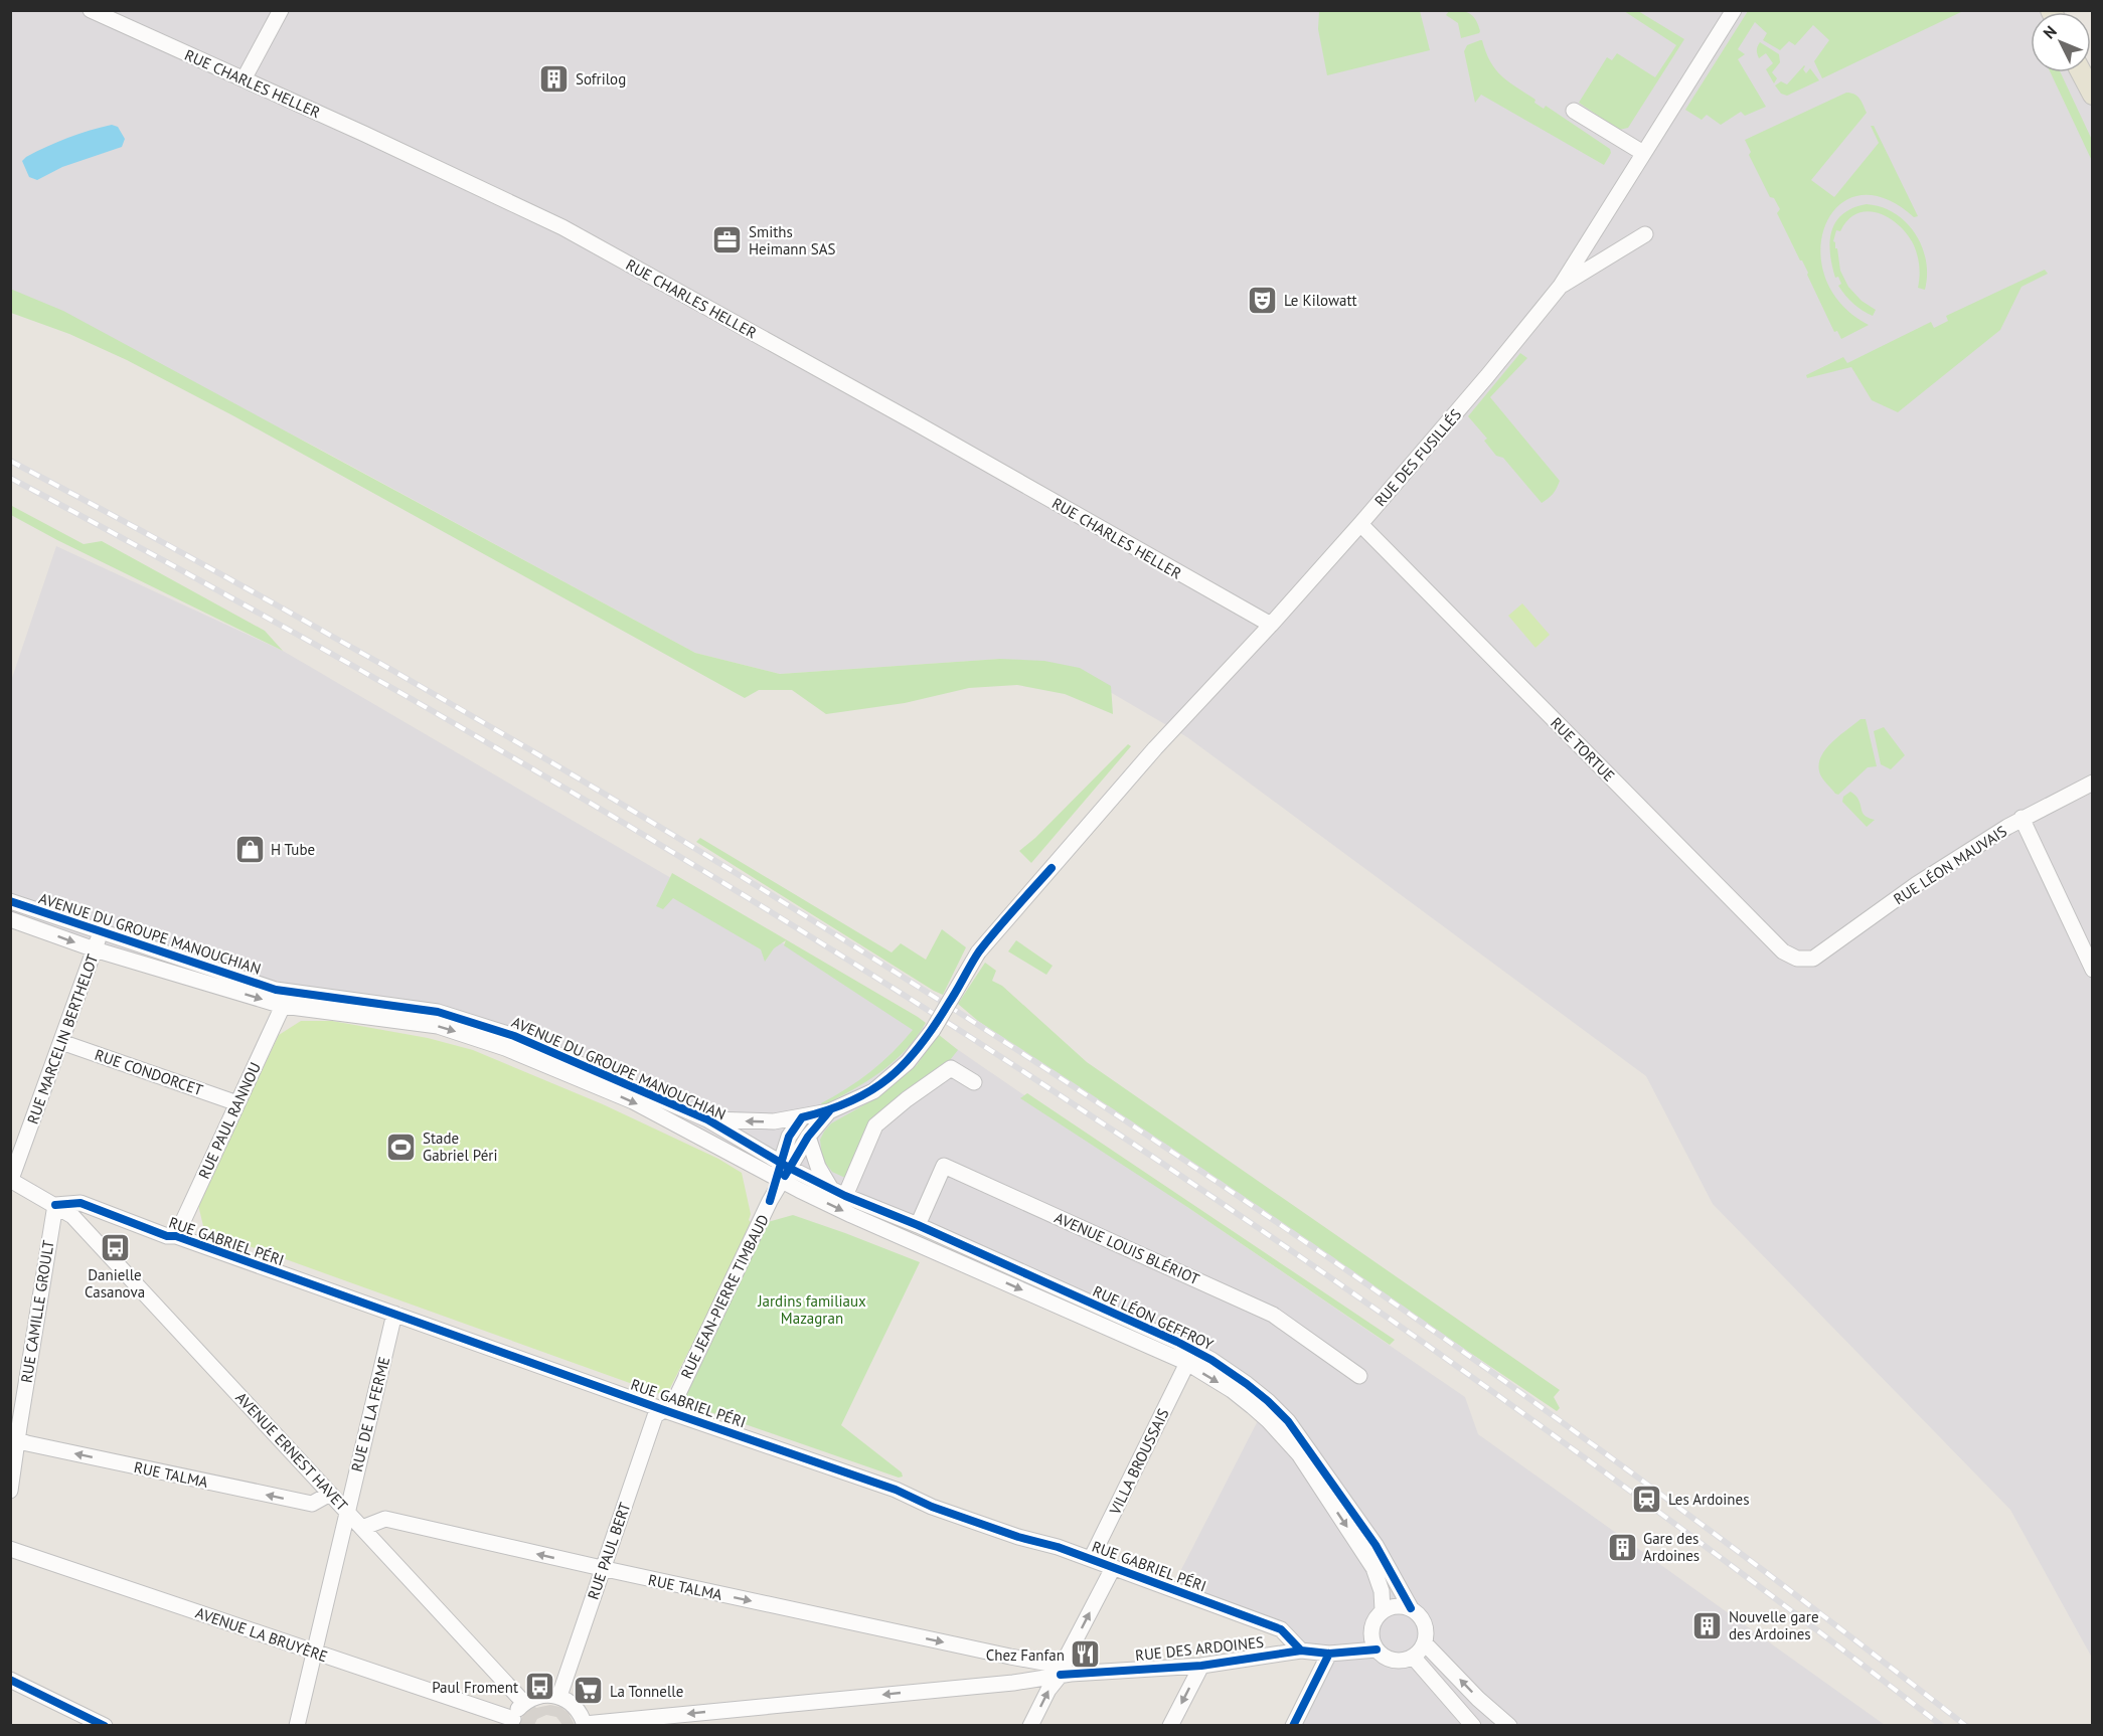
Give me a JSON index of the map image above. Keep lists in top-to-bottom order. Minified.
{"streets":{"street":["RUE CHARLES HELLER","RUE DES FUSILLÉS","RUE TORTUE","RUE LÉON MAUVAIS","AVENUE DU GROUPE MANOUCHIAN","RUE MARCELIN BERTHELOT","RUE CONDORCET","RUE PAUL RANNOU","RUE GABRIEL PÉRI","AVENUE LOUIS BLÉRIOT","RUE JEAN-PIERRE TIMBAUD","RUE CAMILLE GROULT","RUE LÉON GEFFROY","RUE DE LA FERME","AVENUE ERNEST HAVET","VILLA BROUSSAIS","RUE TALMA","RUE PAUL BERT","AVENUE LA BRUYÈRE","RUE DES ARDOINES"]},"crossings":[["RUE CHARLES HELLER","RUE DES FUSILLÉS"],["RUE DES FUSILLÉS","RUE TORTUE"],["RUE TORTUE","RUE LÉON MAUVAIS"],["AVENUE DU GROUPE MANOUCHIAN","RUE MARCELIN BERTHELOT"],["AVENUE DU GROUPE MANOUCHIAN","RUE PAUL RANNOU"],["AVENUE DU GROUPE MANOUCHIAN","RUE JEAN-PIERRE TIMBAUD"],["AVENUE DU GROUPE MANOUCHIAN","RUE LÉON GEFFROY"],["RUE MARCELIN BERTHELOT","RUE CONDORCET"],["RUE CONDORCET","RUE PAUL RANNOU"],["RUE PAUL RANNOU","RUE GABRIEL PÉRI"],["RUE GABRIEL PÉRI","RUE JEAN-PIERRE TIMBAUD"],["RUE GABRIEL PÉRI","RUE CAMILLE GROULT"],["RUE GABRIEL PÉRI","RUE DE LA FERME"],["RUE GABRIEL PÉRI","AVENUE ERNEST HAVET"],["RUE GABRIEL PÉRI","VILLA BROUSSAIS"],["RUE GABRIEL PÉRI","RUE PAUL BERT"],["RUE GABRIEL PÉRI","RUE DES ARDOINES"],["AVENUE LOUIS BLÉRIOT","RUE LÉON GEFFROY"],["RUE JEAN-PIERRE TIMBAUD","RUE LÉON GEFFROY"],["RUE JEAN-PIERRE TIMBAUD","RUE PAUL BERT"],["RUE CAMILLE GROULT","AVENUE ERNEST HAVET"],["RUE CAMILLE GROULT","RUE TALMA"],["RUE LÉON GEFFROY","VILLA BROUSSAIS"],["RUE LÉON GEFFROY","RUE DES ARDOINES"],["RUE DE LA FERME","AVENUE ERNEST HAVET"],["RUE DE LA FERME","AVENUE LA BRUYÈRE"],["AVENUE ERNEST HAVET","RUE TALMA"],["RUE TALMA","RUE PAUL BERT"]],"one_way":["RUE DES ARDOINES"],"parks":["Jardins familiaux Mazagran"],"places":{"building":["Sofrilog","Gare des Ardoines","Nouvelle gare des Ardoines"],"office":["Smiths Heimann SAS"],"theatre":["Le Kilowatt"],"shop":["H Tube"],"sports":["Stade Gabriel Péri"],"bus stop":["Danielle Casanova","Paul Froment"],"station":["Les Ardoines"],"restaurant":["Chez Fanfan"],"supermarket":["La Tonnelle"]},"north":"top left"}
